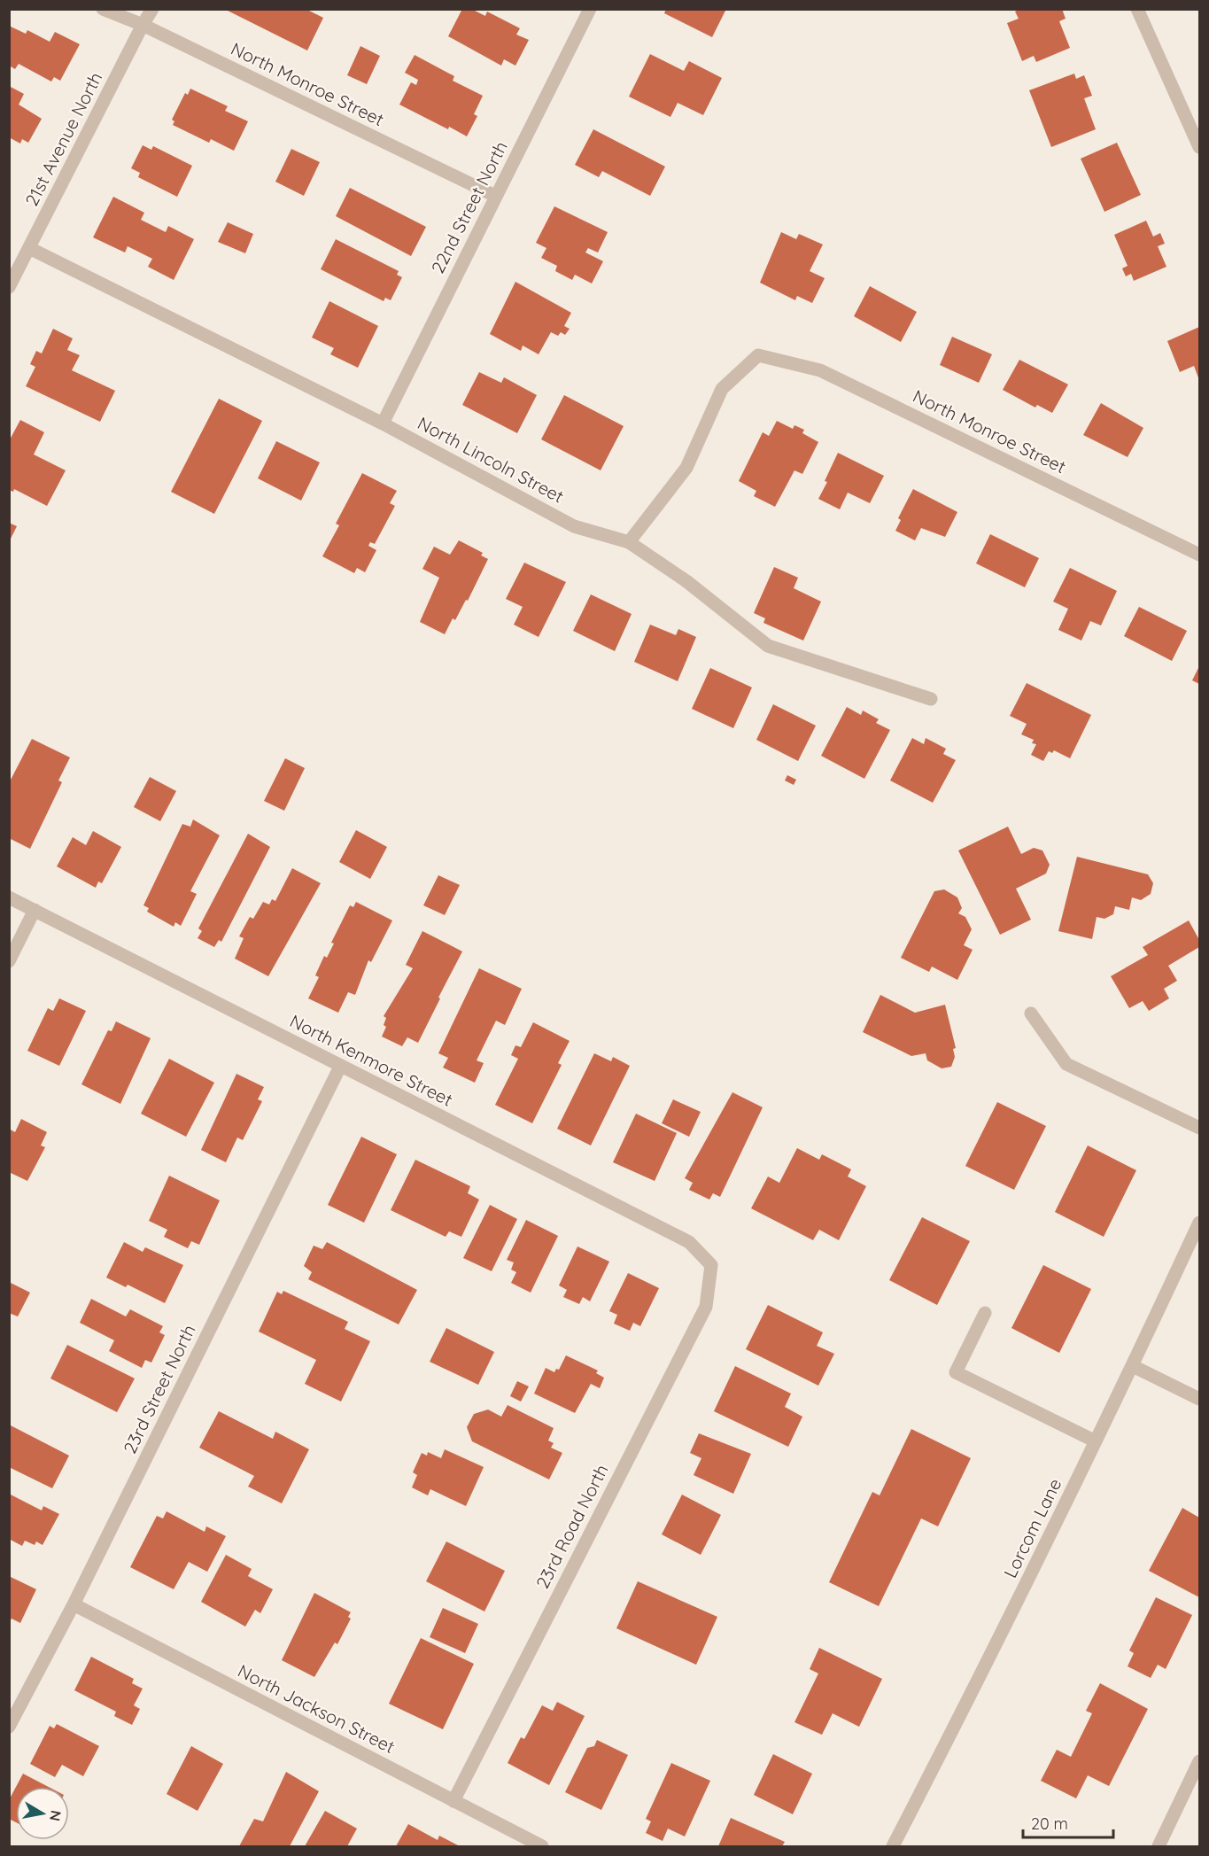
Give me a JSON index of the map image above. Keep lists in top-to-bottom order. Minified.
{"streets":{"street":["North Monroe Street","21st Avenue North","22nd Street North","North Lincoln Street","North Kenmore Street","23rd Street North","23rd Road North","Lorcom Lane","North Jackson Street"]},"crossings":[["North Monroe Street","21st Avenue North"],["North Monroe Street","22nd Street North"],["North Monroe Street","North Lincoln Street"],["21st Avenue North","North Lincoln Street"],["22nd Street North","North Lincoln Street"],["North Kenmore Street","23rd Street North"],["North Kenmore Street","23rd Road North"],["23rd Street North","North Jackson Street"],["23rd Road North","North Jackson Street"]],"scale_bar":"20 m","north":"right"}
